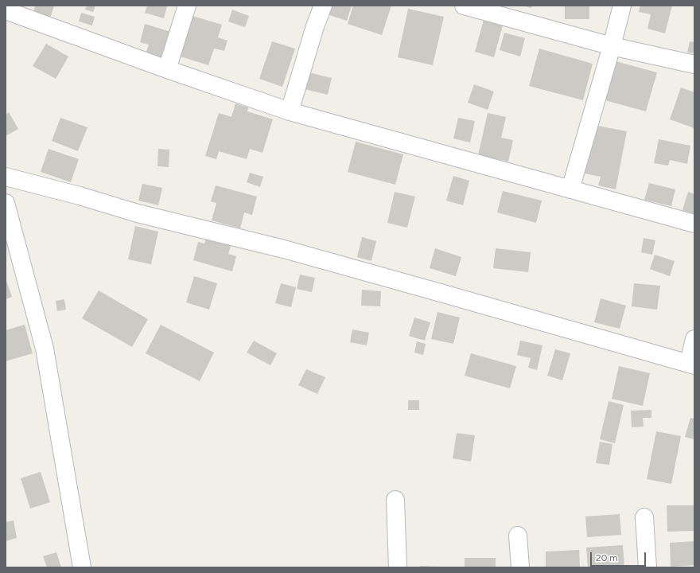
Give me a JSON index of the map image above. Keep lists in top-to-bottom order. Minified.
{"scale_bar":"20 m"}
